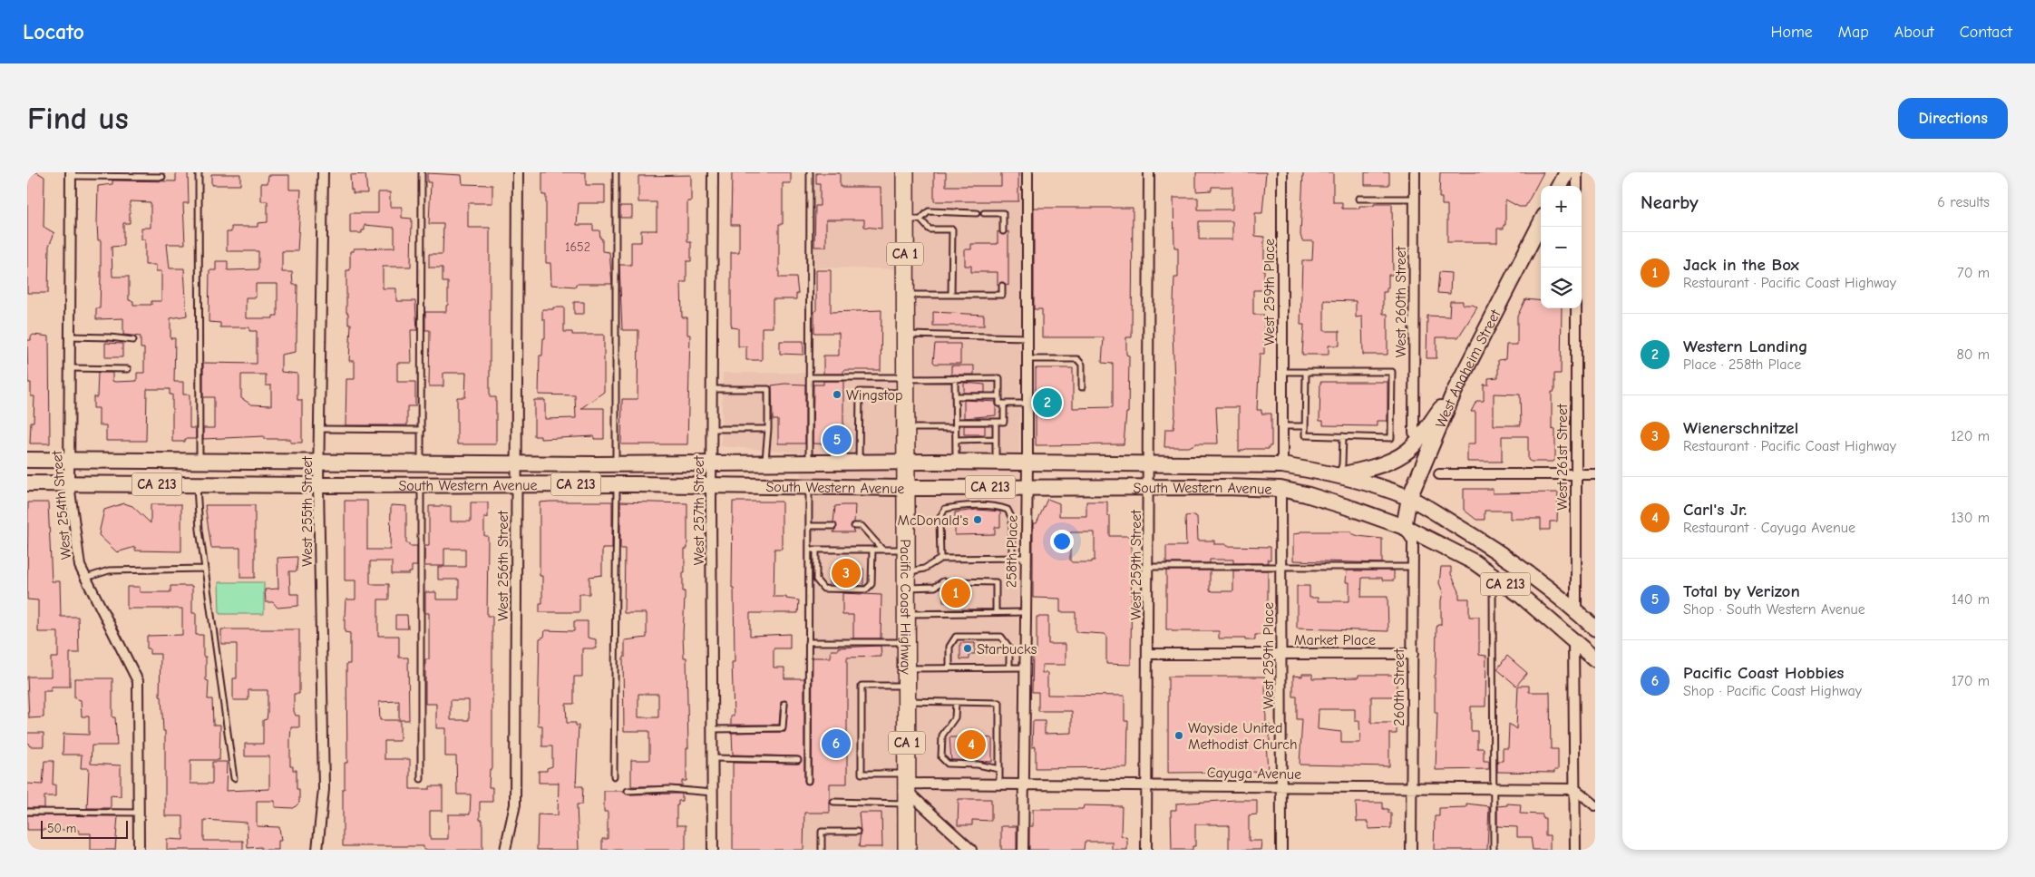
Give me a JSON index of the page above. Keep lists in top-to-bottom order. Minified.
{"streets":{"highway":["CA 1","Pacific Coast Highway"],"main road":["West Anaheim Street","CA 213","South Western Avenue"],"street":["West 259th Place","West 260th Street","West 261st Street","West 254th Street","West 257th Street","West 255th Street","258th Place","West 259th Street","West 256th Street","Market Place","260th Street","Cayuga Avenue"]},"crossings":[["West 259th Place","South Western Avenue"],["West 259th Place","Market Place"],["West 259th Place","Cayuga Avenue"],["West Anaheim Street","South Western Avenue"],["West Anaheim Street","260th Street"],["West 261st Street","South Western Avenue"],["South Western Avenue","West 254th Street"],["South Western Avenue","West 257th Street"],["South Western Avenue","West 255th Street"],["South Western Avenue","258th Place"],["South Western Avenue","West 259th Street"],["South Western Avenue","West 256th Street"],["South Western Avenue","Pacific Coast Highway"],["South Western Avenue","260th Street"],["258th Place","Cayuga Avenue"],["West 259th Street","Market Place"],["West 259th Street","Cayuga Avenue"],["Pacific Coast Highway","Cayuga Avenue"],["Market Place","260th Street"],["260th Street","Cayuga Avenue"]],"places":["Wingstop","McDonald's","Starbucks","Wayside United Methodist Church"],"house_numbers":["1652"],"scale_bar":"50 m","page":{"header":"Locato","nav":["Home","Map","About","Contact"],"buttons":"Directions","title":"Find us","heading":["Nearby","6 results"],"map_buttons":["+","−"],"list":[{"mark":"1","name":"Jack in the Box","note":"Restaurant · Pacific Coast Highway","value":"70 m"},{"mark":"2","name":"Western Landing","note":"Place · 258th Place","value":"80 m"},{"mark":"3","name":"Wienerschnitzel","note":"Restaurant · Pacific Coast Highway","value":"120 m"},{"mark":"4","name":"Carl's Jr.","note":"Restaurant · Cayuga Avenue","value":"130 m"},{"mark":"5","name":"Total by Verizon","note":"Shop · South Western Avenue","value":"140 m"},{"mark":"6","name":"Pacific Coast Hobbies","note":"Shop · Pacific Coast Highway","value":"170 m"}],"pins":["2","5","3","1","6","4"],"scale":"50 m"}}
